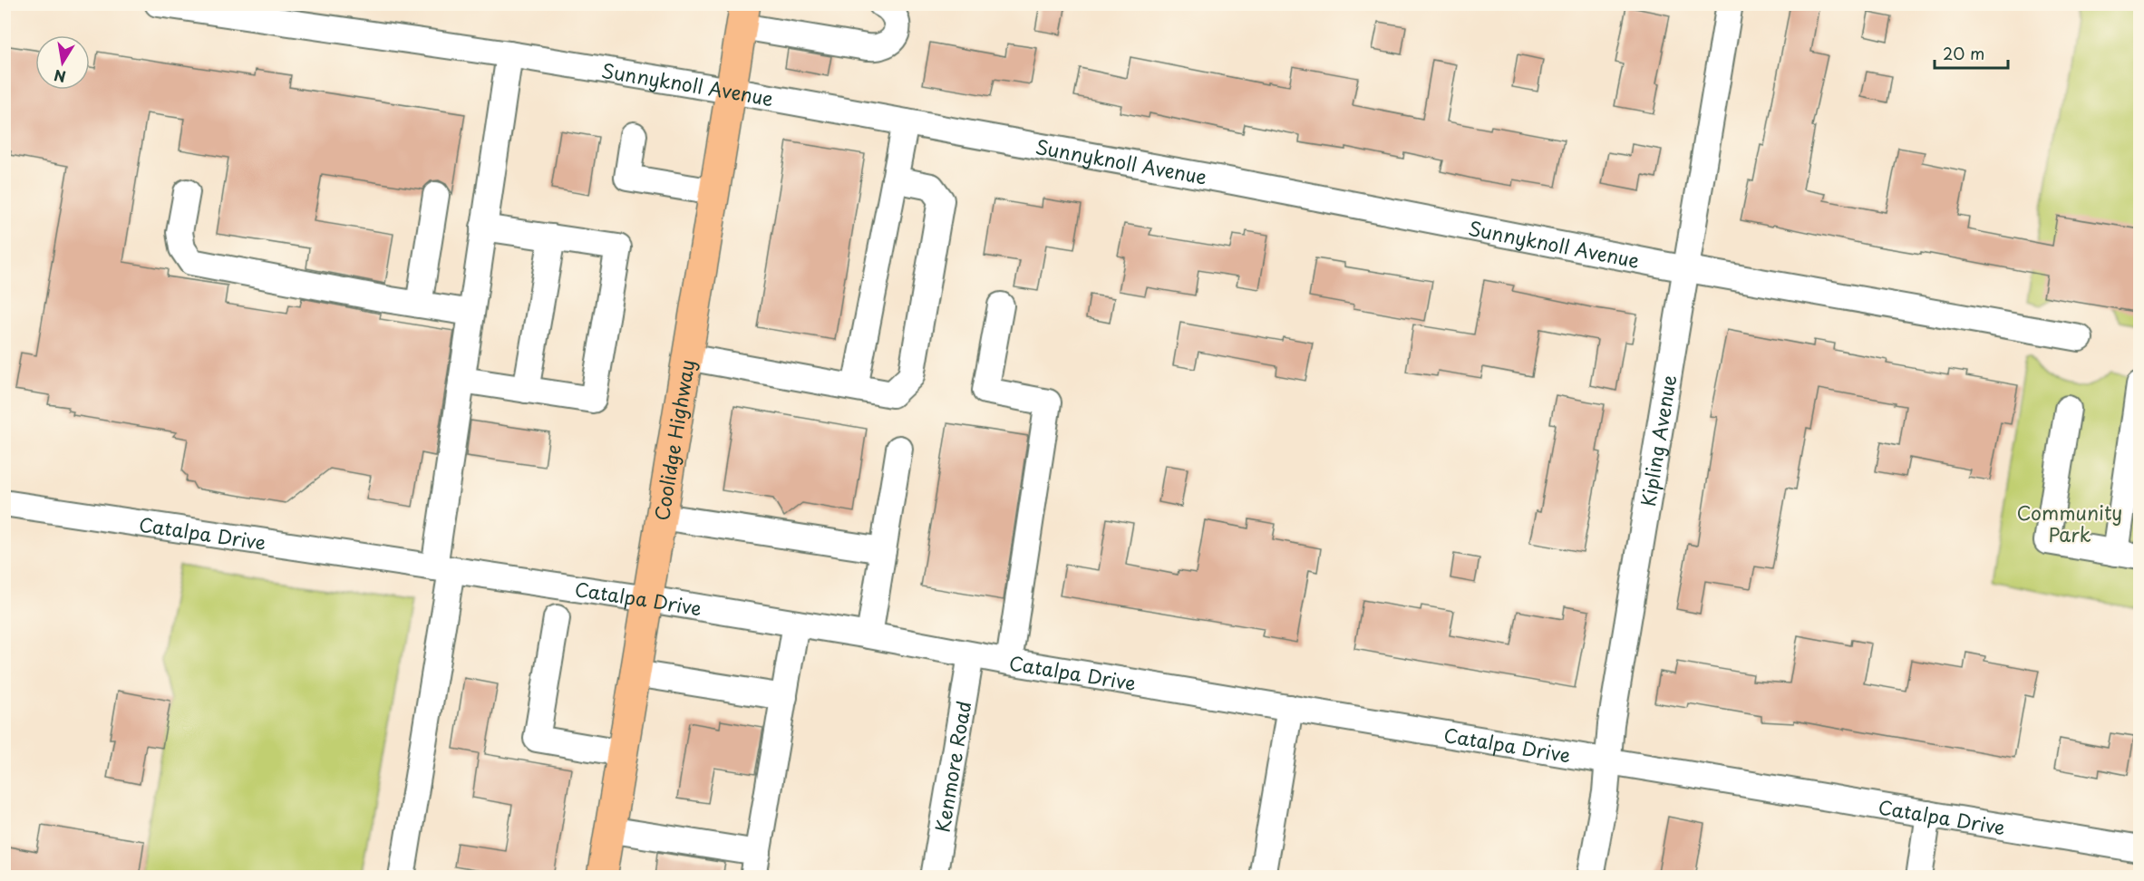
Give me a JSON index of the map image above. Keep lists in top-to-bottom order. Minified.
{"streets":{"main road":["Coolidge Highway"],"street":["Sunnyknoll Avenue","Kipling Avenue","Catalpa Drive","Kenmore Road"]},"crossings":[["Sunnyknoll Avenue","Coolidge Highway"],["Sunnyknoll Avenue","Kipling Avenue"],["Coolidge Highway","Catalpa Drive"],["Kipling Avenue","Catalpa Drive"],["Catalpa Drive","Kenmore Road"]],"parks":["Community Park"],"scale_bar":"20 m","north":"bottom"}
